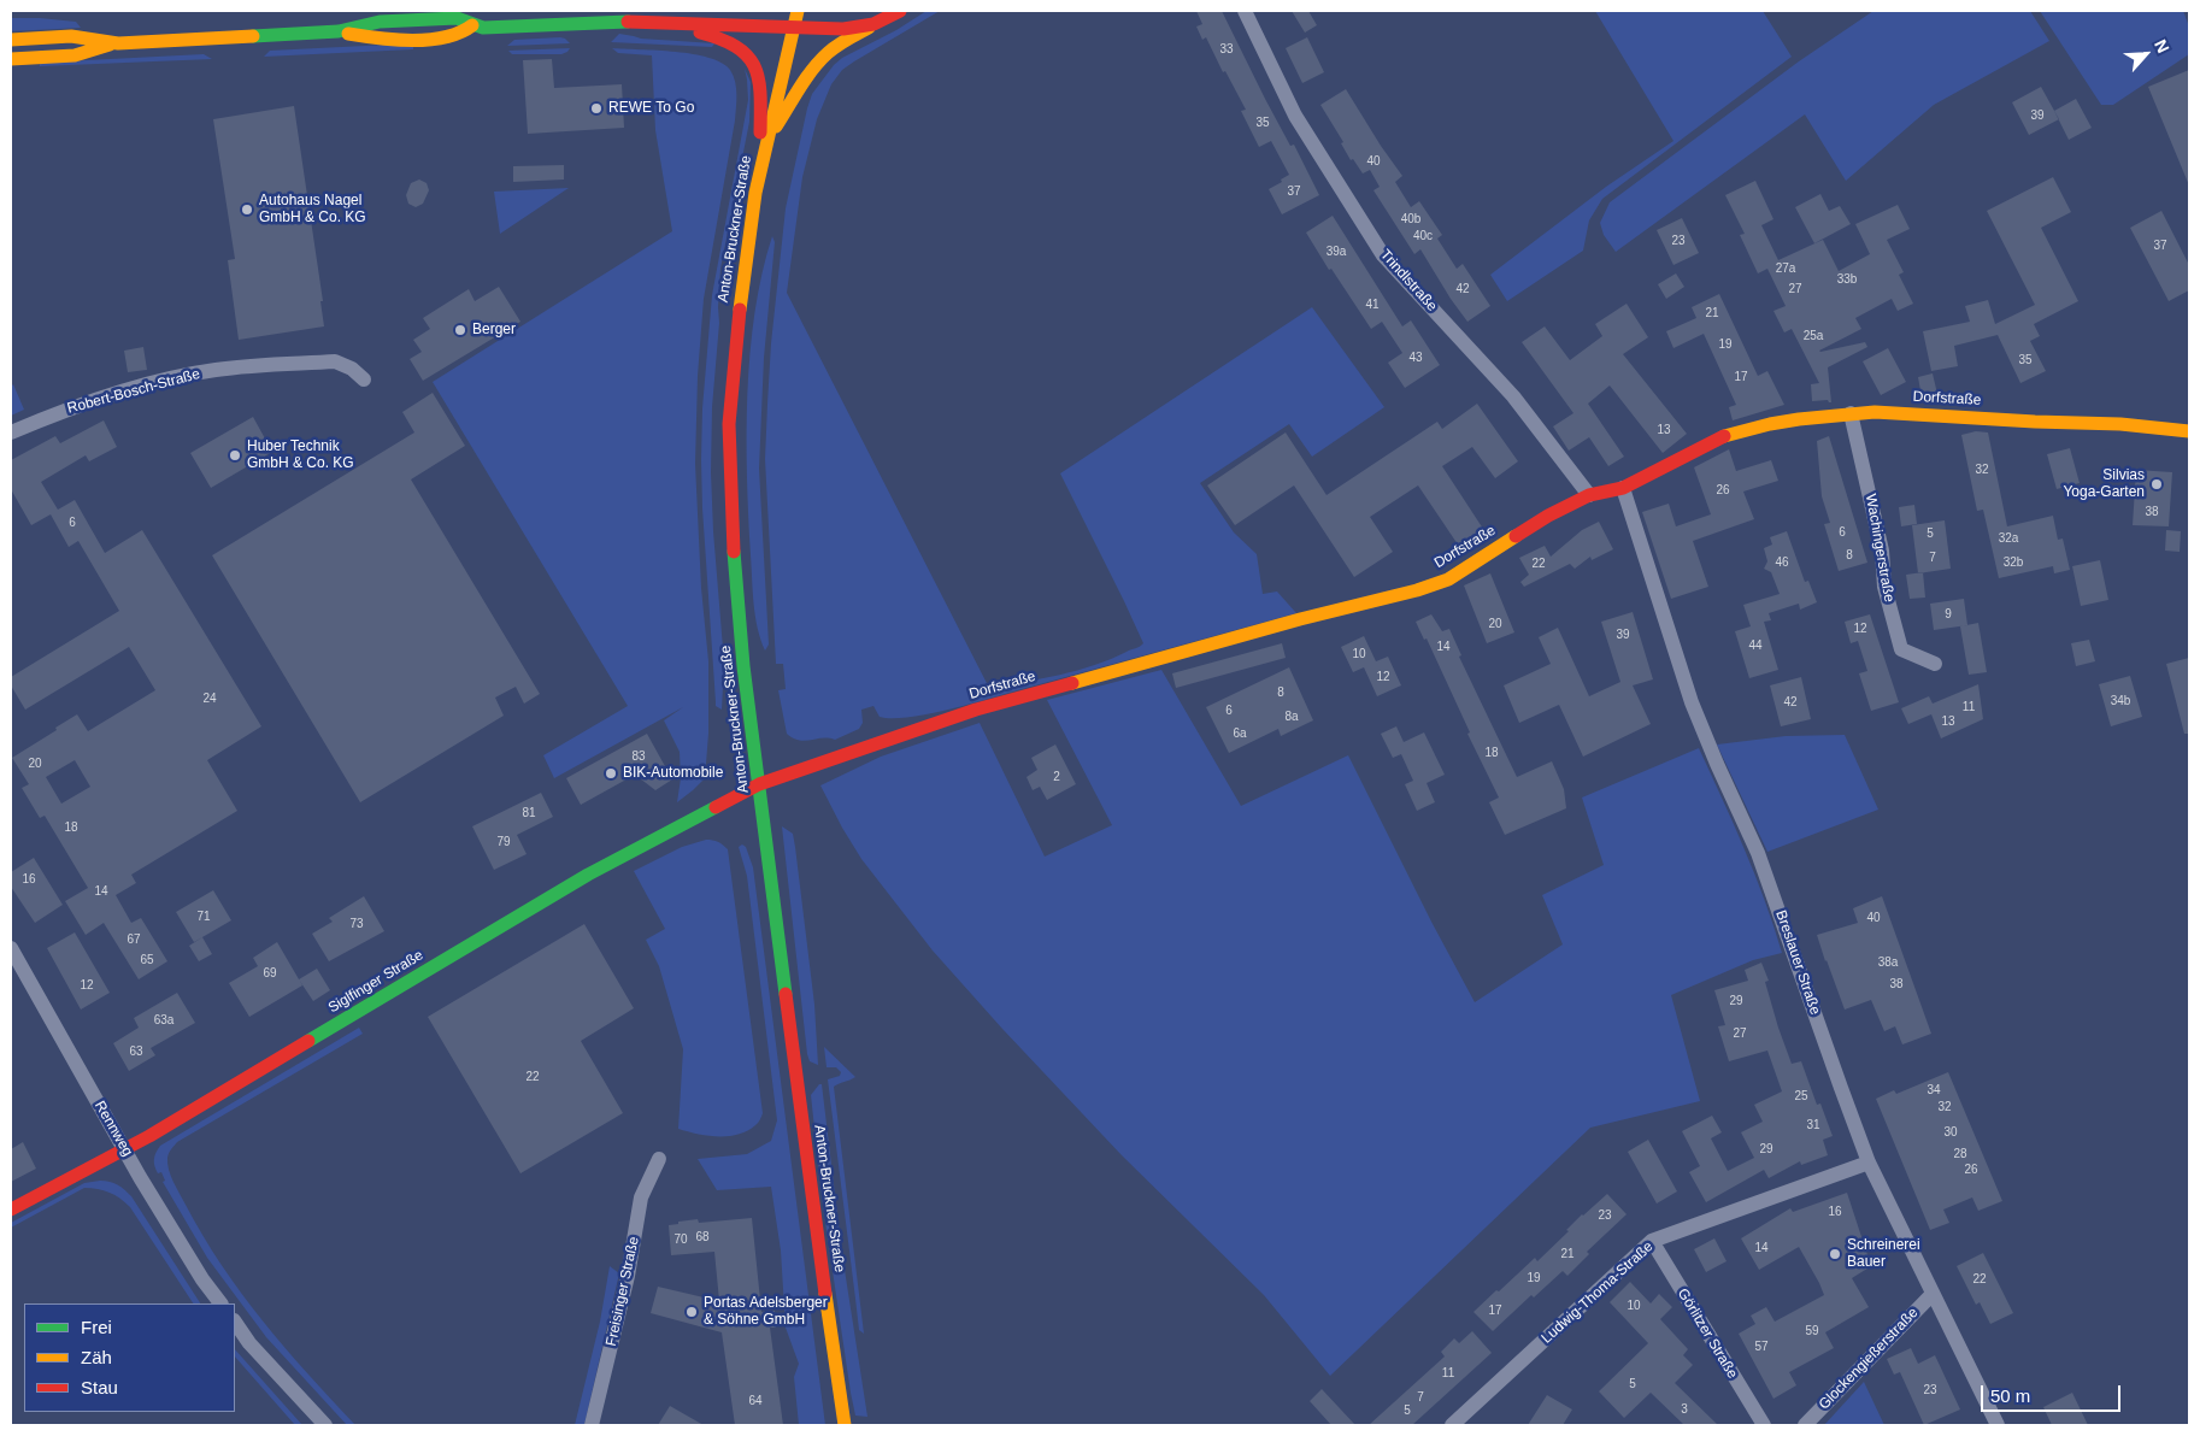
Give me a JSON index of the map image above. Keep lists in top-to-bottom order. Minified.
{"streets":{"street":["Anton-Bruckner-Straße","Trindlstraße","Robert-Bosch-Straße","Dorfstraße","Wachingerstraße","Breslauer Straße","Siglfinger Straße","Rennweg","Freisinger Straße","Ludwig-Thoma-Straße","Görlitzer Straße","Glockengießerstraße"]},"crossings":[["Anton-Bruckner-Straße","Dorfstraße"],["Anton-Bruckner-Straße","Siglfinger Straße"],["Trindlstraße","Dorfstraße"],["Dorfstraße","Wachingerstraße"],["Dorfstraße","Breslauer Straße"],["Dorfstraße","Siglfinger Straße"],["Breslauer Straße","Ludwig-Thoma-Straße"],["Breslauer Straße","Glockengießerstraße"],["Siglfinger Straße","Rennweg"],["Ludwig-Thoma-Straße","Görlitzer Straße"]],"places":["REWE To Go","Autohaus Nagel GmbH & Co. KG","Berger","Huber Technik GmbH & Co. KG","Silvias Yoga-Garten","BIK-Automobile","Schreinerei Bauer","Portas Adelsberger & Söhne GmbH"],"house_numbers":["33","39","35","40","37","40b","40c","23","37","39a","27a","33b","42","27","41","21","25a","19","43","35","17","13","32","26","38","6","6","5","32a","8","7","46","32b","22","9","20","12","39","44","14","10","12","8","24","34b","42","11","6","8a","13","6a","18","83","20","2","81","18","79","16","14","71","40","73","67","65","38a","69","38","12","29","63a","27","63","22","34","25","32","31","30","29","28","26","16","23","68","70","14","21","19","22","10","17","59","57","11","5","23","7","64","3","5"],"legend":["Frei","Zäh","Stau"],"scale_bar":"50 m","north":"top right"}
